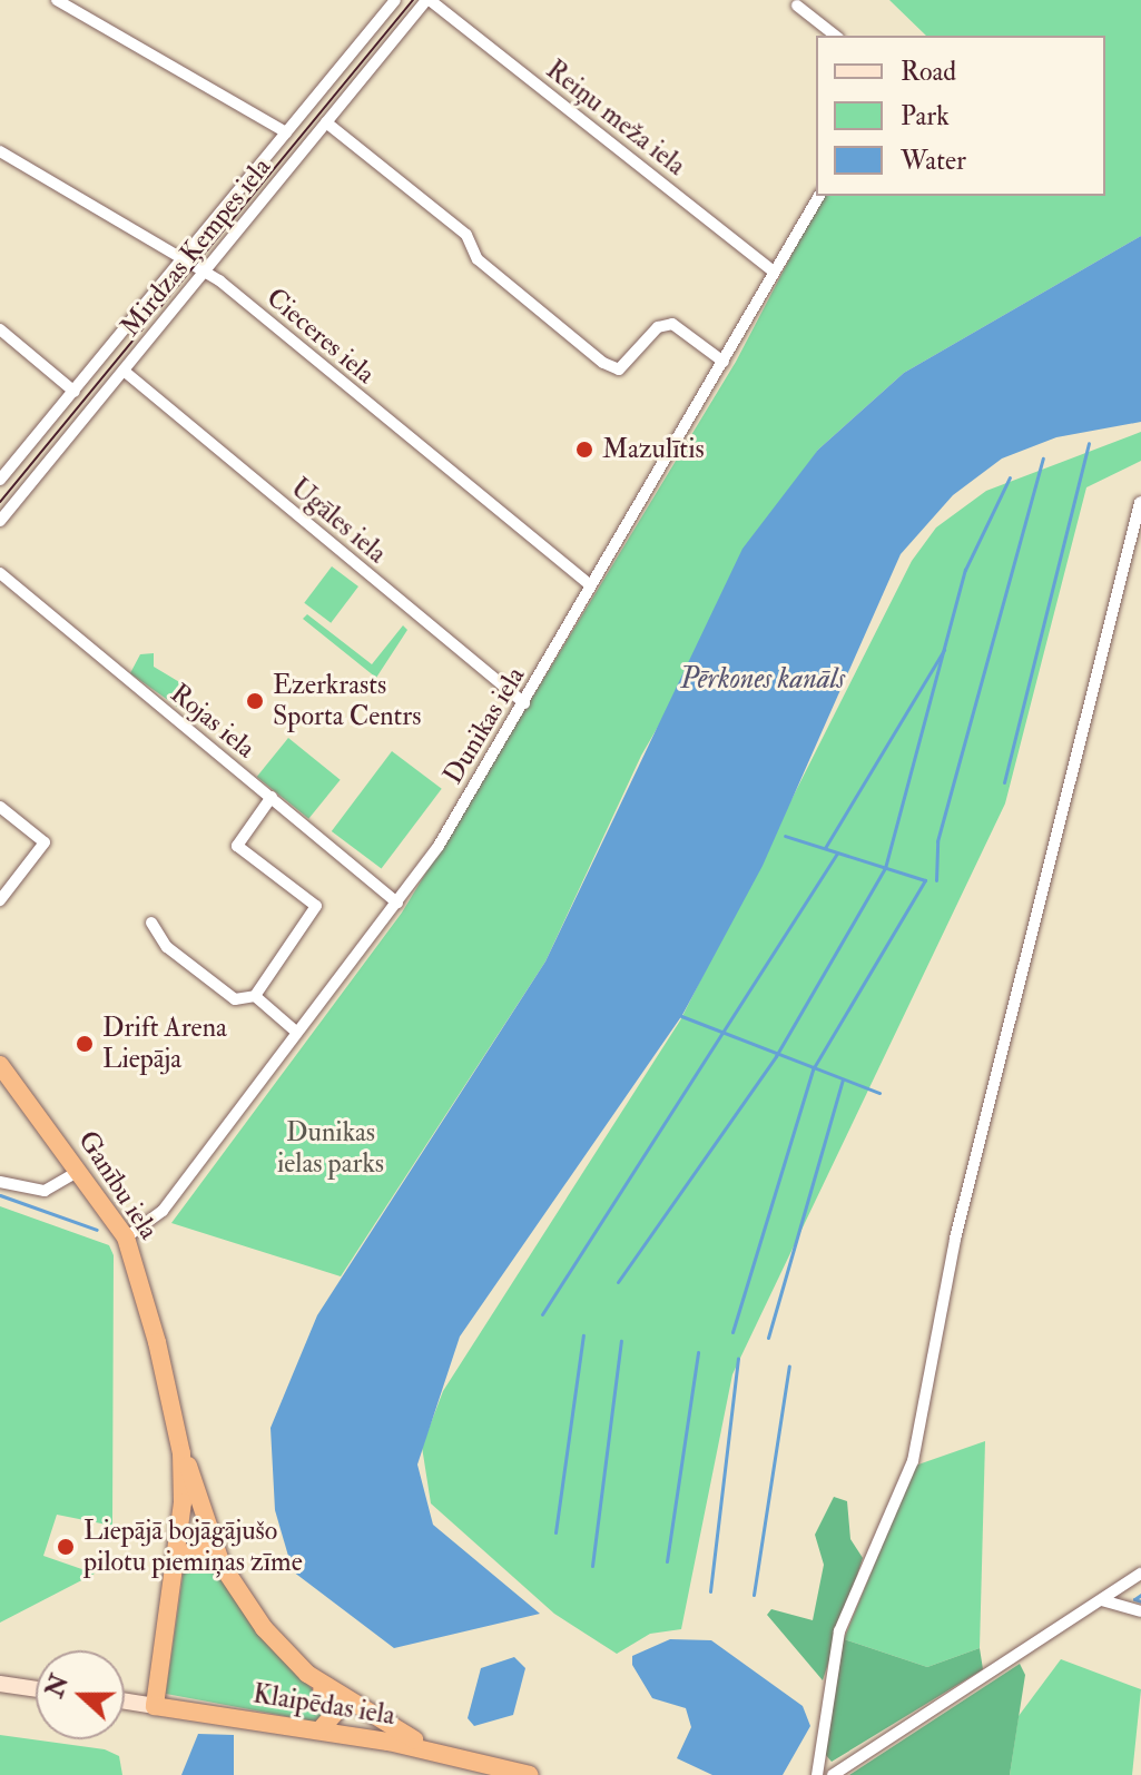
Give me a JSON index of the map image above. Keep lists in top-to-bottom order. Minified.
{"streets":{"highway":["Ganību iela","Klaipēdas iela"],"street":["Reiņu meža iela","Mirdzas Ķempes iela","Cieceres iela","Ugāles iela","Rojas iela","Dunikas iela"]},"crossings":[["Reiņu meža iela","Mirdzas Ķempes iela"],["Reiņu meža iela","Dunikas iela"],["Mirdzas Ķempes iela","Cieceres iela"],["Mirdzas Ķempes iela","Ugāles iela"],["Cieceres iela","Dunikas iela"],["Ugāles iela","Dunikas iela"],["Rojas iela","Dunikas iela"],["Dunikas iela","Ganību iela"],["Ganību iela","Klaipēdas iela"]],"water":["Pērkones kanāls"],"parks":["Dunikas ielas parks"],"places":["Mazulītis","Ezerkrasts Sporta Centrs","Drift Arena Liepāja","Liepājā bojāgājušo pilotu piemiņas zīme"],"legend":["Road","Park","Water"],"north":"left"}
